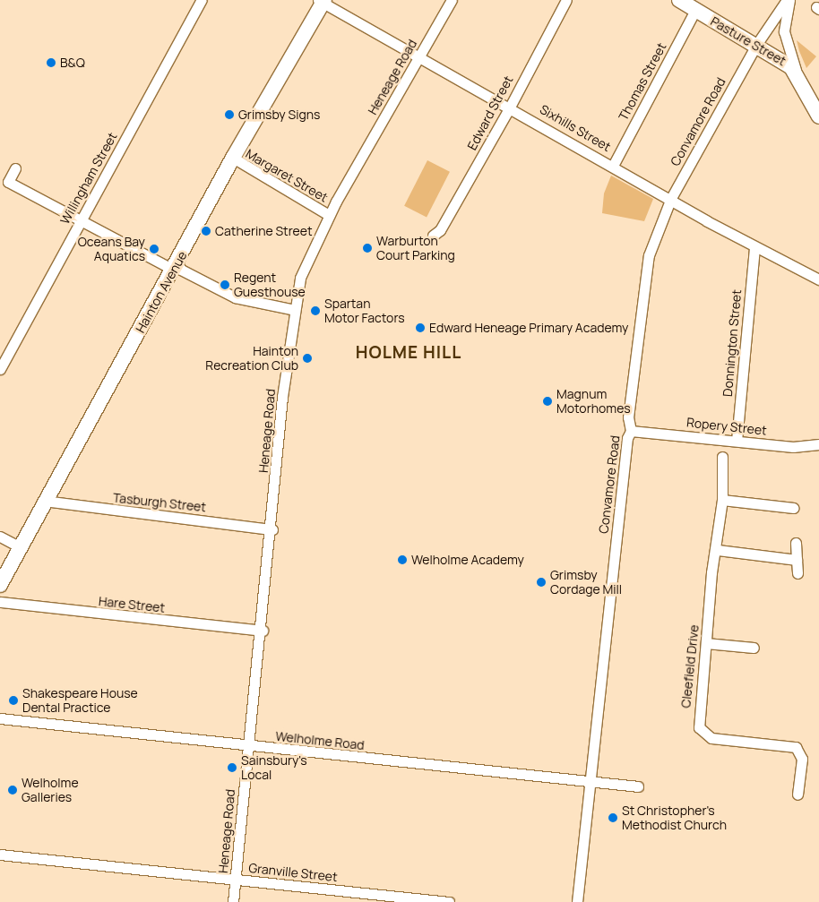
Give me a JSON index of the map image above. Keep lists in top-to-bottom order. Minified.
{"streets":{"main road":["Pasture Street","Hainton Avenue"],"street":["Heneage Road","Thomas Street","Edward Street","Convamore Road","Sixhills Street","Margaret Street","Willingham Street","Donnington Street","Ropery Street","Tasburgh Street","Hare Street","Cleefield Drive","Welholme Road","Granville Street"]},"crossings":[["Pasture Street","Thomas Street"],["Pasture Street","Convamore Road"],["Heneage Road","Sixhills Street"],["Heneage Road","Margaret Street"],["Heneage Road","Tasburgh Street"],["Heneage Road","Hare Street"],["Heneage Road","Welholme Road"],["Heneage Road","Granville Street"],["Thomas Street","Sixhills Street"],["Edward Street","Sixhills Street"],["Convamore Road","Sixhills Street"],["Convamore Road","Ropery Street"],["Convamore Road","Welholme Road"],["Sixhills Street","Hainton Avenue"],["Sixhills Street","Donnington Street"],["Margaret Street","Hainton Avenue"],["Hainton Avenue","Tasburgh Street"],["Donnington Street","Ropery Street"]],"districts":["HOLME HILL"],"places":["B&Q","Grimsby Signs","Catherine Street","Warburton Court Parking","Oceans Bay Aquatics","Regent Guesthouse","Spartan Motor Factors","Edward Heneage Primary Academy","Hainton Recreation Club","Magnum Motorhomes","Welholme Academy","Grimsby Cordage Mill","Shakespeare House Dental Practice","Sainsbury's Local","Welholme Galleries","St Christopher's Methodist Church"]}
